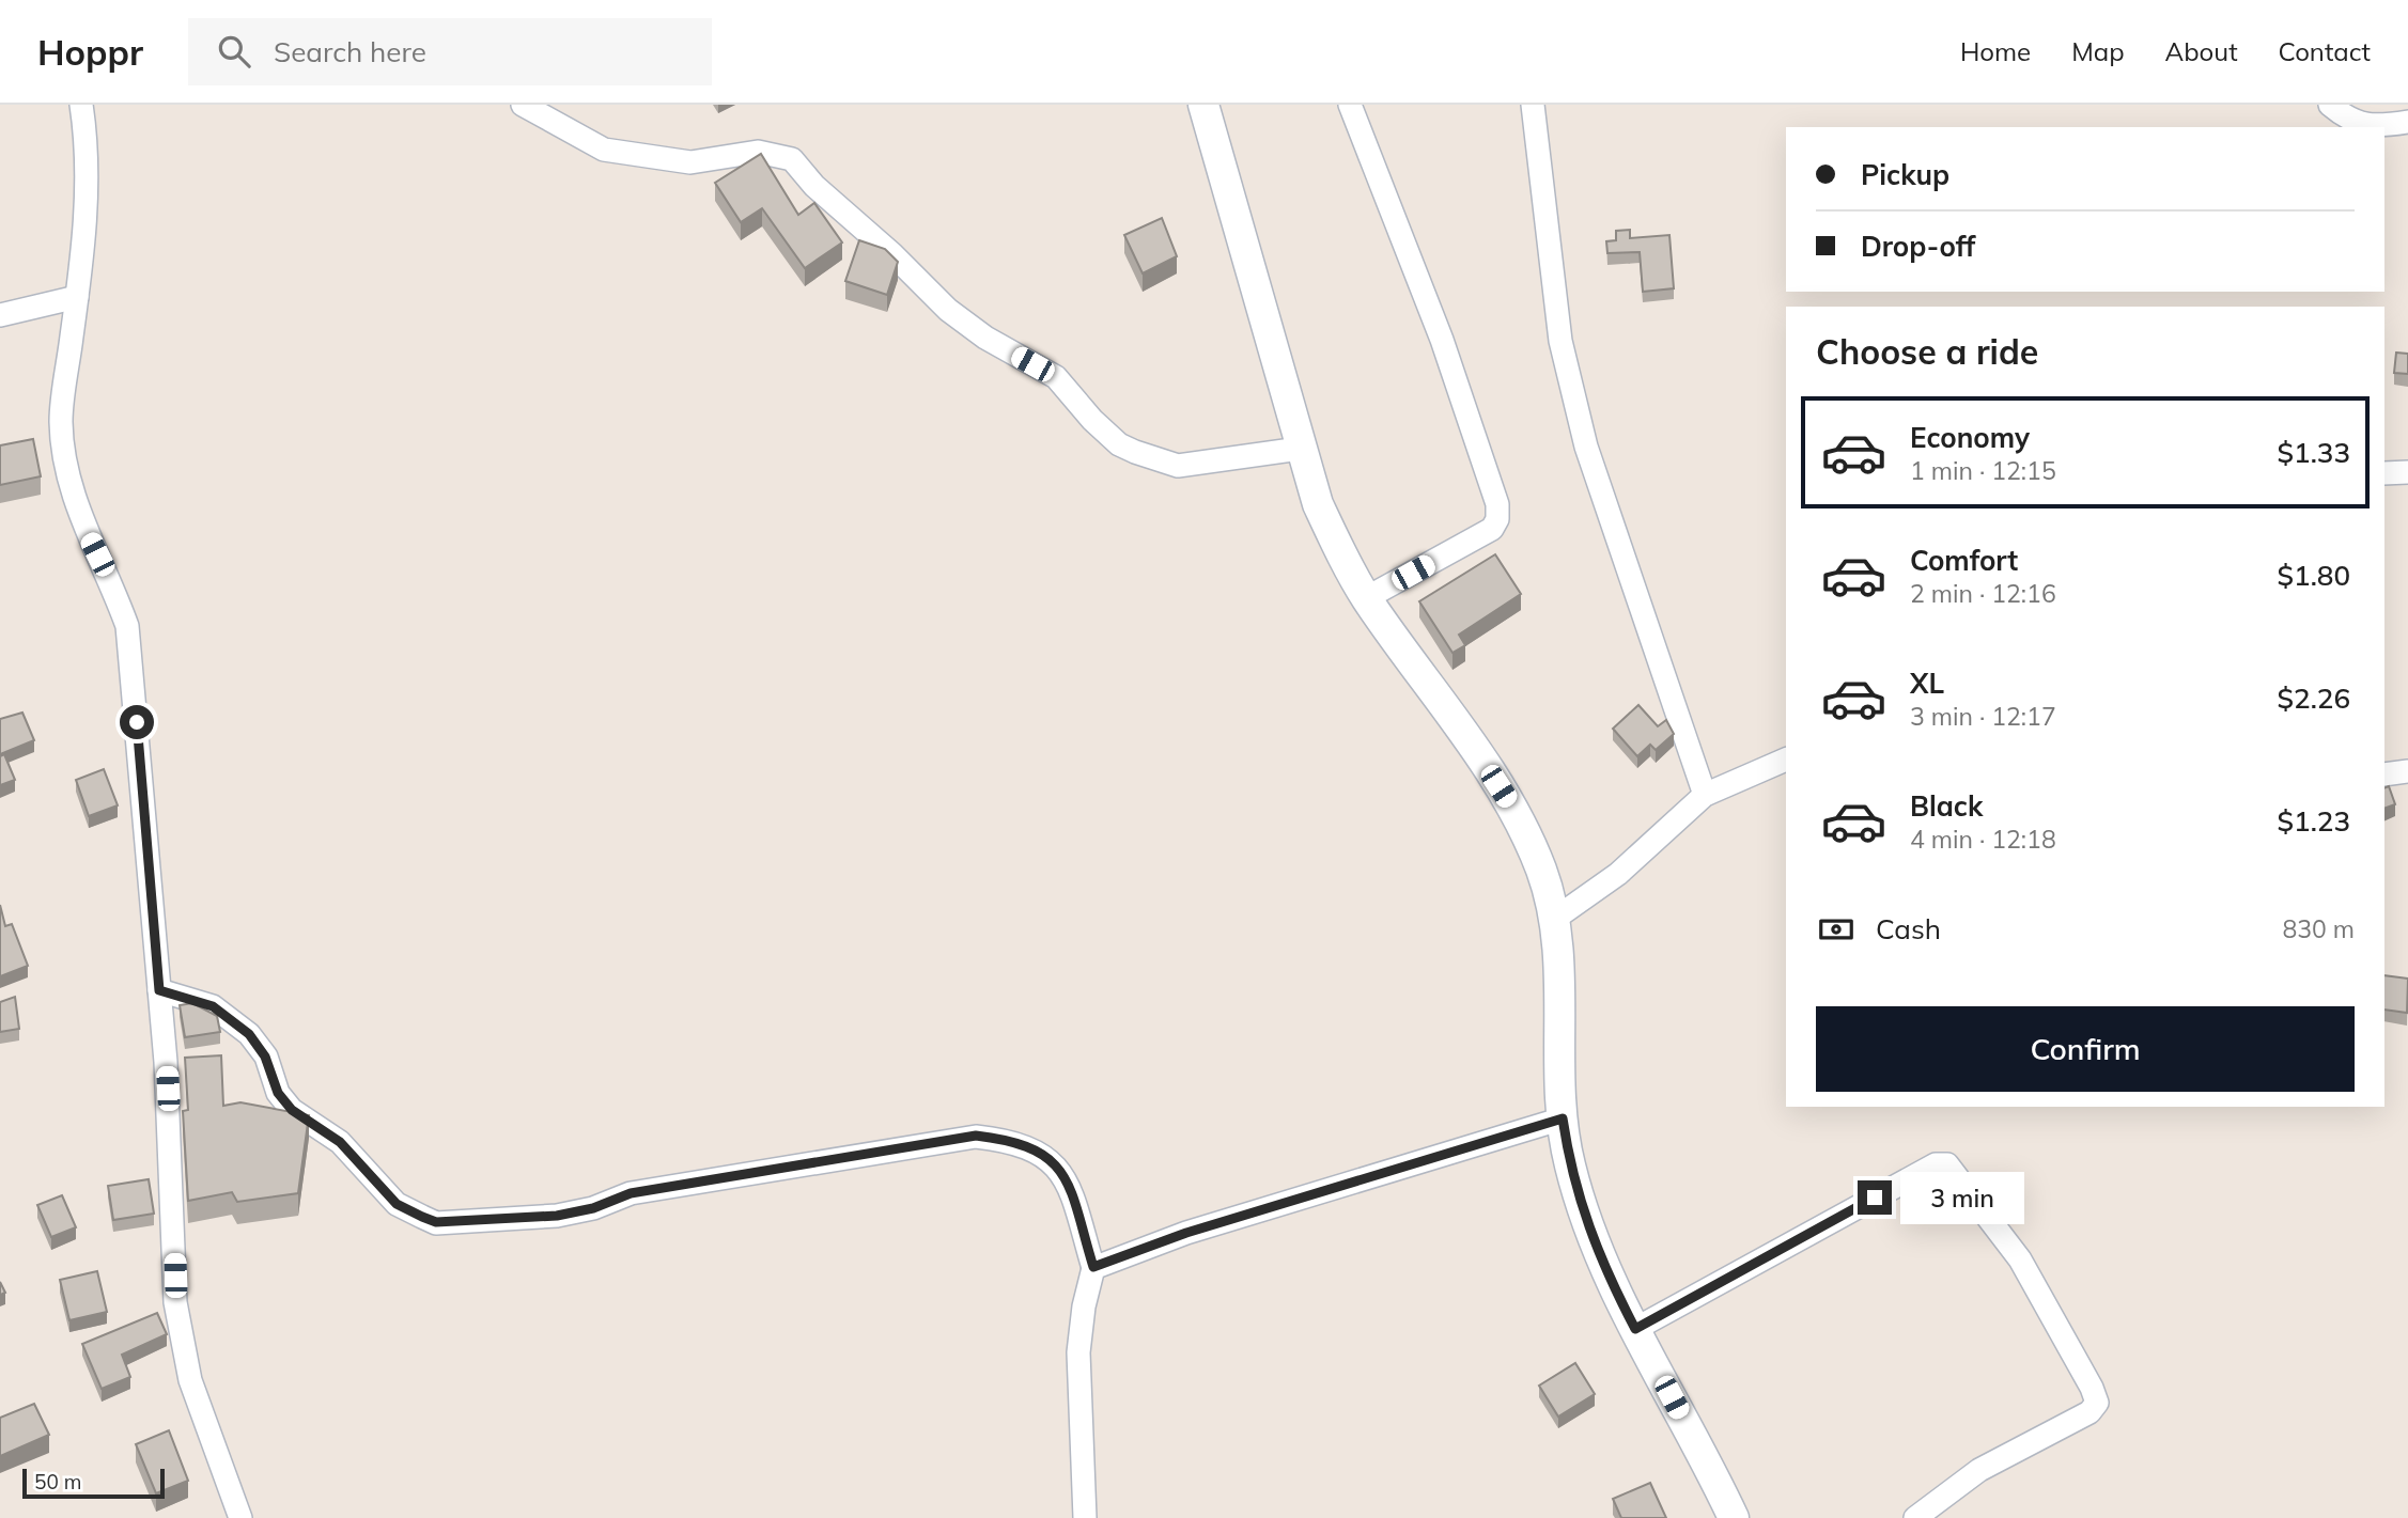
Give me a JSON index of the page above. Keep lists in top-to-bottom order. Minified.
{"scale_bar":"50 m","page":{"header":"Hoppr","search":"Search here","nav":["Home","Map","About","Contact"],"banner":["Pickup","Drop-off"],"heading":"Choose a ride","list":[{"name":"Economy","note":"1 min · 12:15","value":"$1.33"},{"name":"Comfort","note":"2 min · 12:16","value":"$1.80"},{"name":"XL","note":"3 min · 12:17","value":"$2.26"},{"name":"Black","note":"4 min · 12:18","value":"$1.23"}],"pay":["Cash","830 m"],"buttons":"Confirm","bubble":"3 min","scale":"50 m"}}
